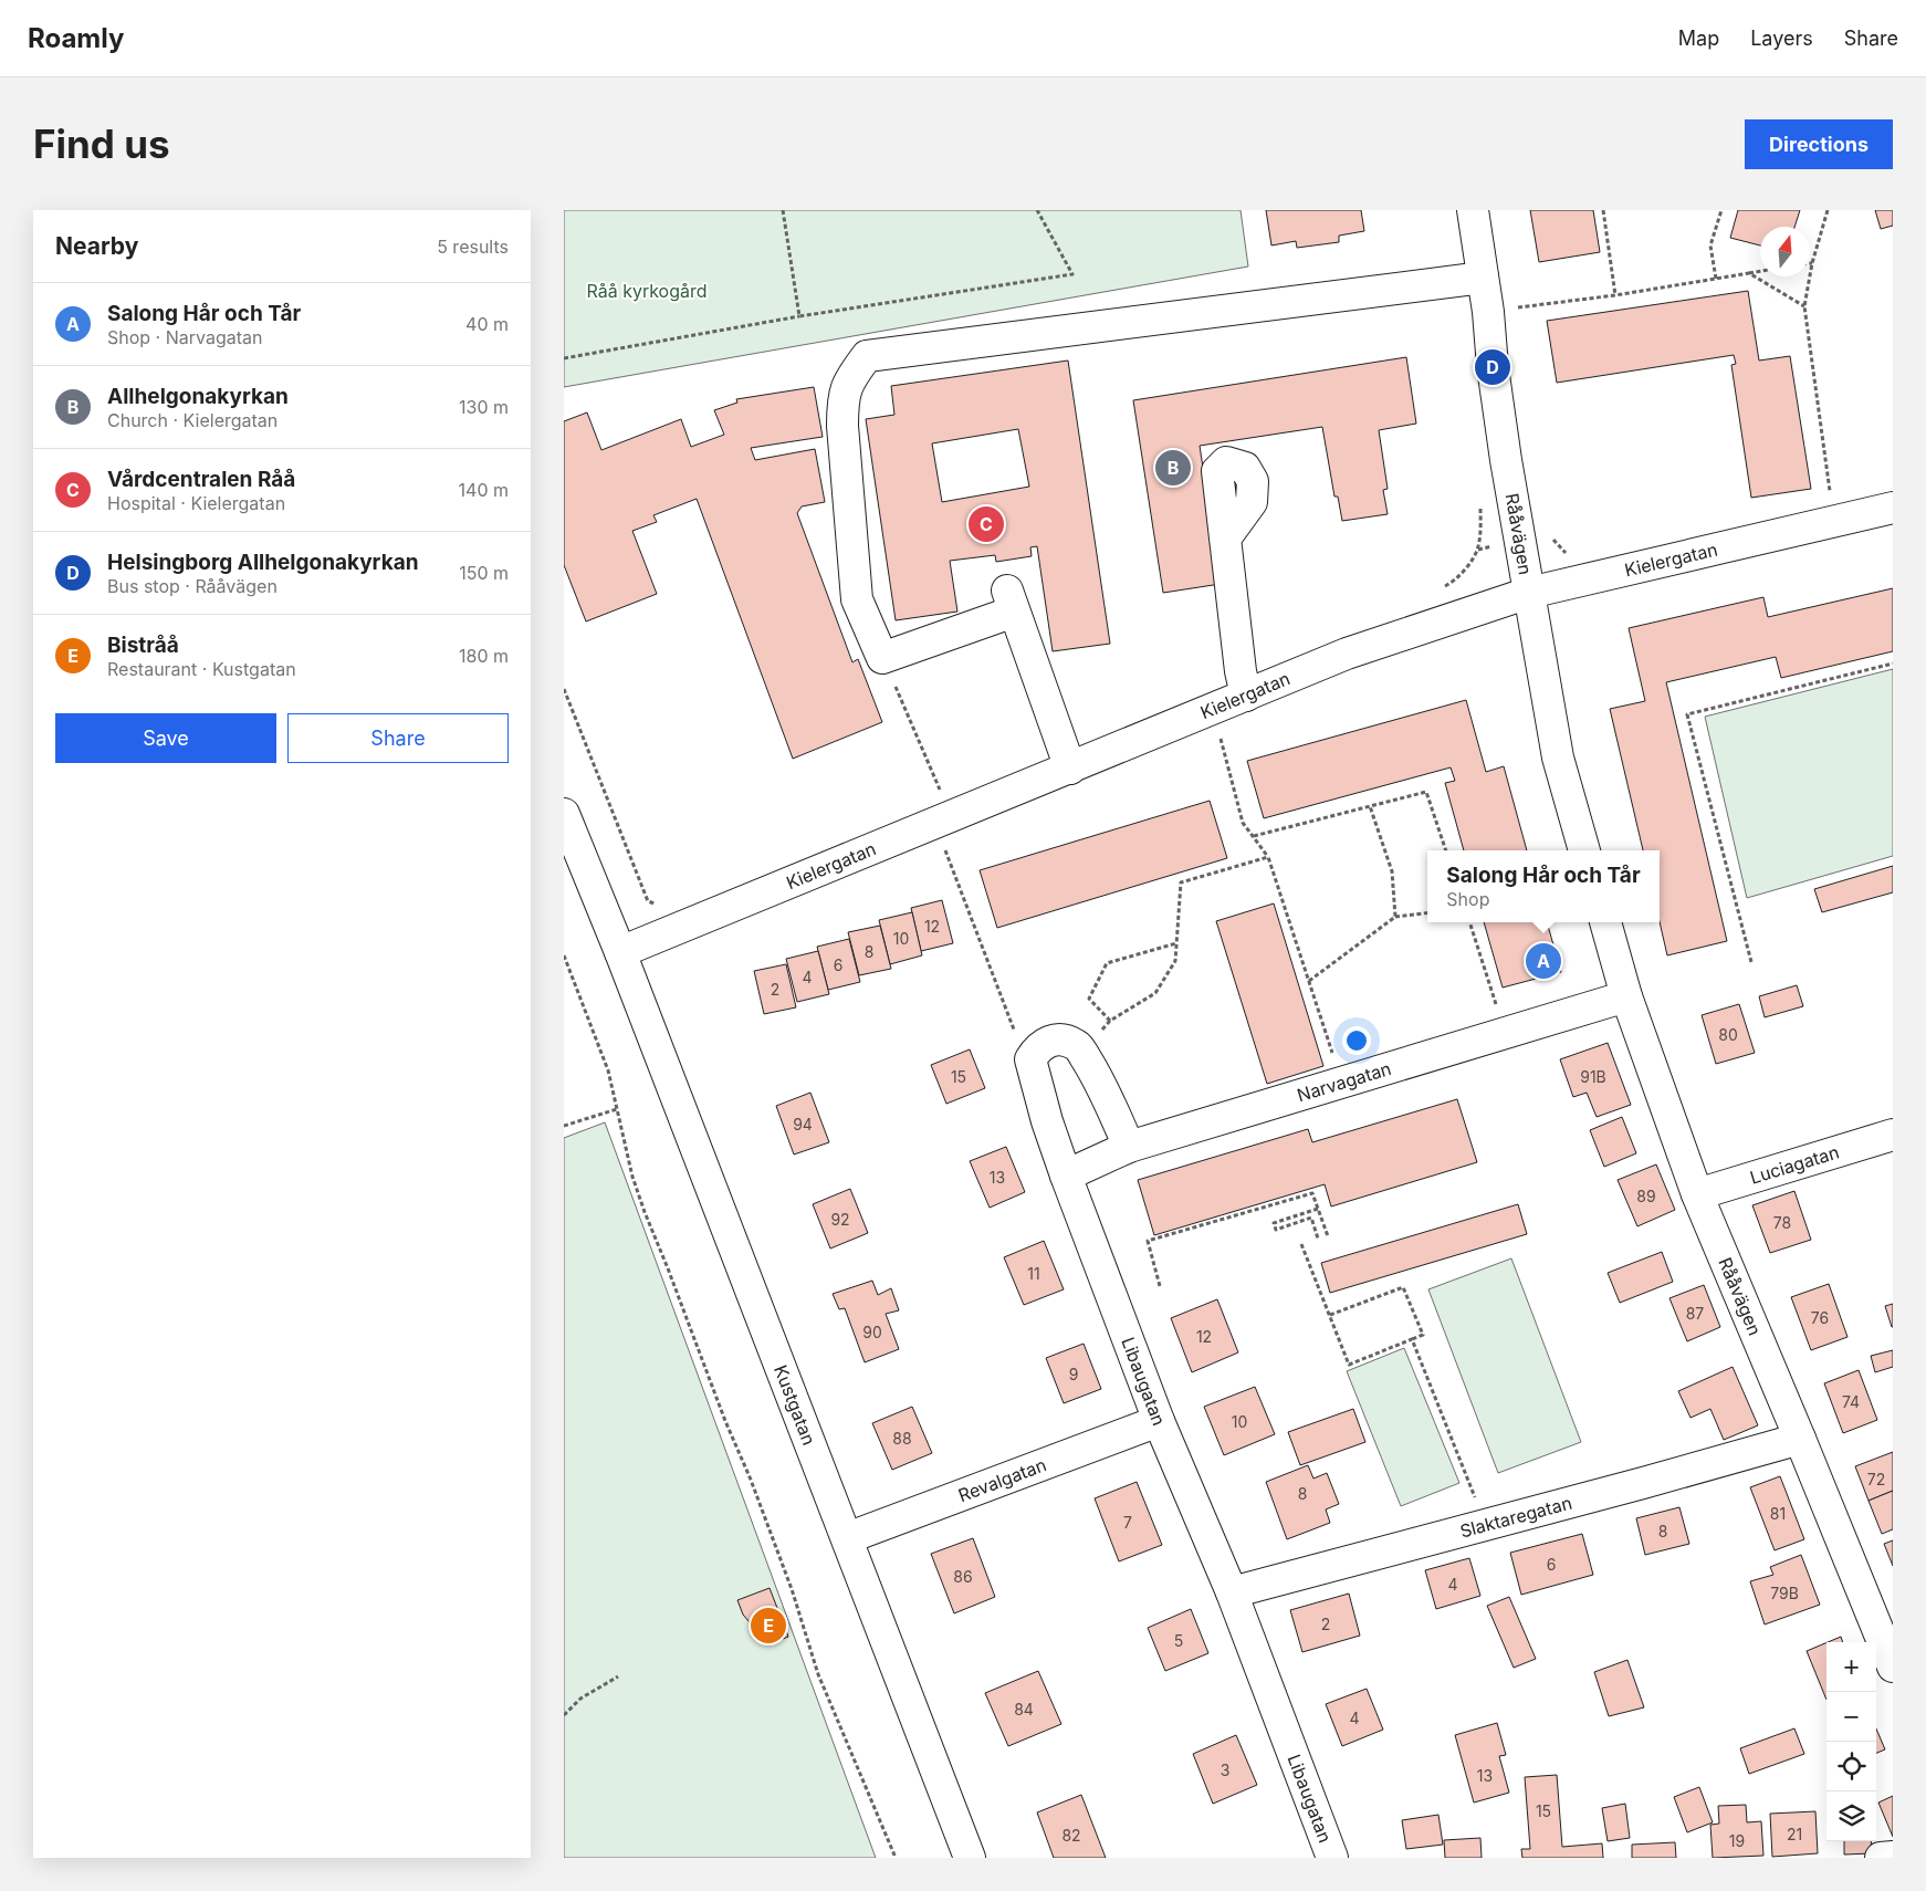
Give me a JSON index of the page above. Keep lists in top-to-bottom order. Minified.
{"streets":{"street":["Rååvägen","Kielergatan","Narvagatan","Luciagatan","Libaugatan","Kustgatan","Revalgatan","Slaktaregatan"]},"crossings":[["Rååvägen","Kielergatan"],["Rååvägen","Narvagatan"],["Rååvägen","Luciagatan"],["Rååvägen","Slaktaregatan"],["Kielergatan","Kustgatan"],["Narvagatan","Libaugatan"],["Libaugatan","Revalgatan"],["Libaugatan","Slaktaregatan"],["Kustgatan","Revalgatan"]],"parks":["Råå kyrkogård"],"house_numbers":["12","10","8","6","4","2","80","15","91B","94","13","89","92","78","11","87","76","90","12","9","74","10","88","72","8","81","7","8","6","86","4","79B","2","5","84","4","3","13","15","21","82","19"],"north":"top","page":{"header":"Roamly","nav":["Map","Layers","Share"],"buttons":["Directions",["Save","Share"]],"title":"Find us","heading":["Nearby","5 results"],"list":[{"mark":"A","name":"Salong Hår och Tår","note":"Shop · Narvagatan","value":"40 m"},{"mark":"B","name":"Allhelgonakyrkan","note":"Church · Kielergatan","value":"130 m"},{"mark":"C","name":"Vårdcentralen Råå","note":"Hospital · Kielergatan","value":"140 m"},{"mark":"D","name":"Helsingborg Allhelgonakyrkan","note":"Bus stop · Rååvägen","value":"150 m"},{"mark":"E","name":"Bistråå","note":"Restaurant · Kustgatan","value":"180 m"}],"pins":["D","B","C","A","E"],"popup":["Salong Hår och Tår","Shop"],"map_buttons":["+","−"]}}
